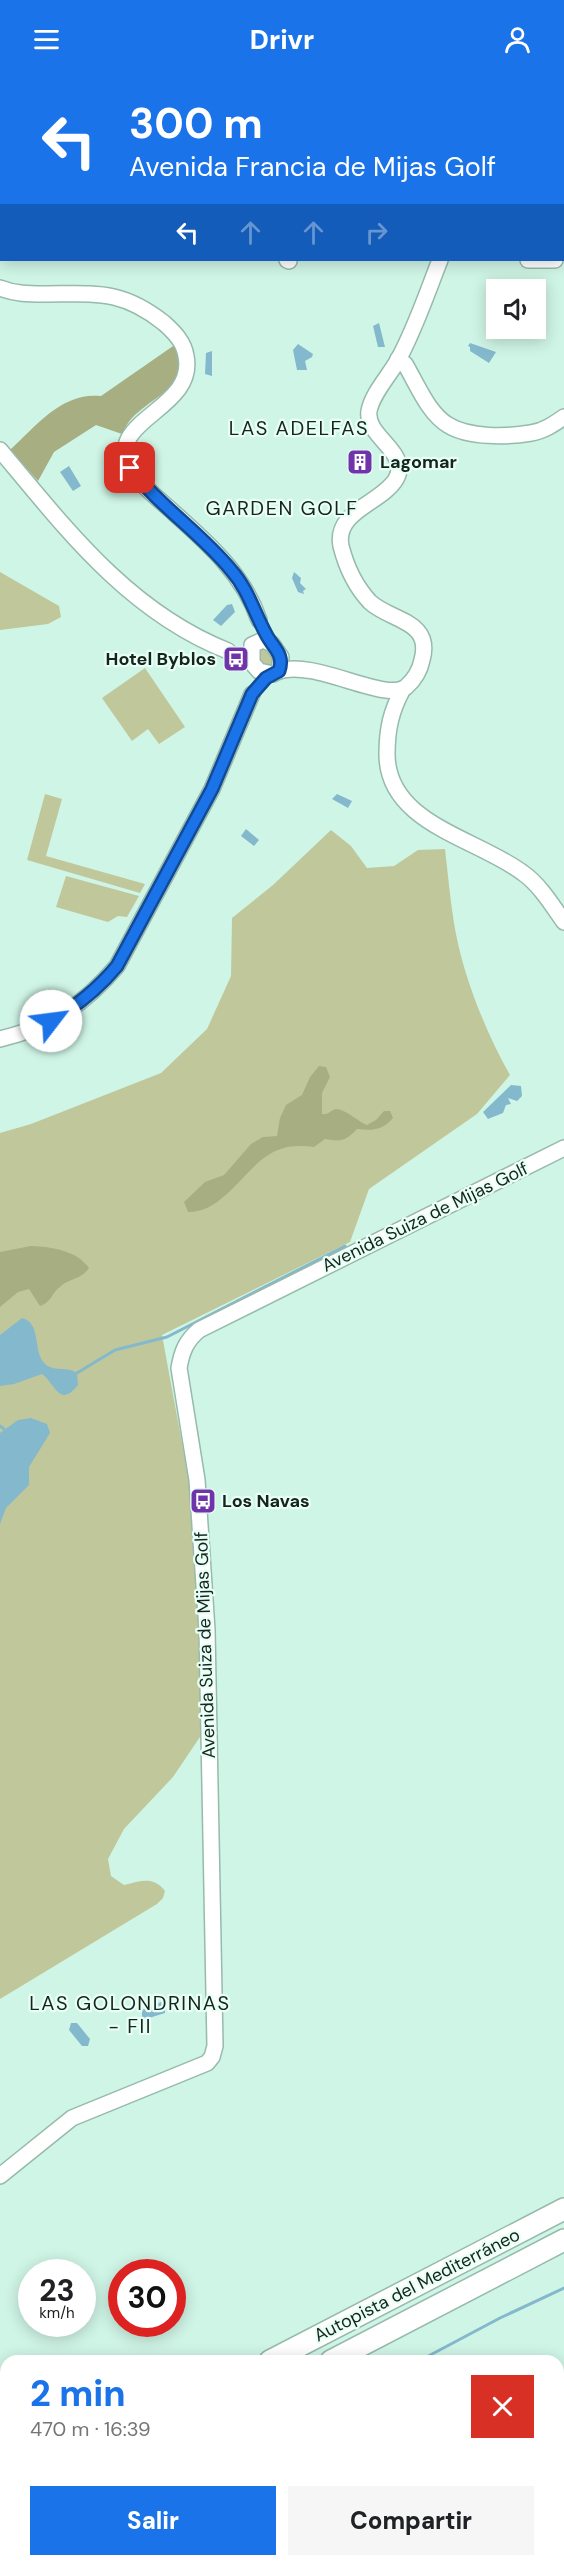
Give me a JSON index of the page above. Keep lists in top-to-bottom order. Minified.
{"streets":{"highway":["Autopista del Mediterráneo"],"street":["Avenida Suiza de Mijas Golf"]},"districts":["LAS ADELFAS","GARDEN GOLF","LAS GOLONDRINAS - FII"],"places":{"building":["Lagomar"],"bus stop":["Hotel Byblos","Los Navas"]},"page":{"header":"Drivr","turn":["300 m","Avenida Francia de Mijas Golf"],"speed":"23 km/h","limit":"30","heading":["2 min","470 m · 16:39"],"buttons":["Salir","Compartir"]}}
